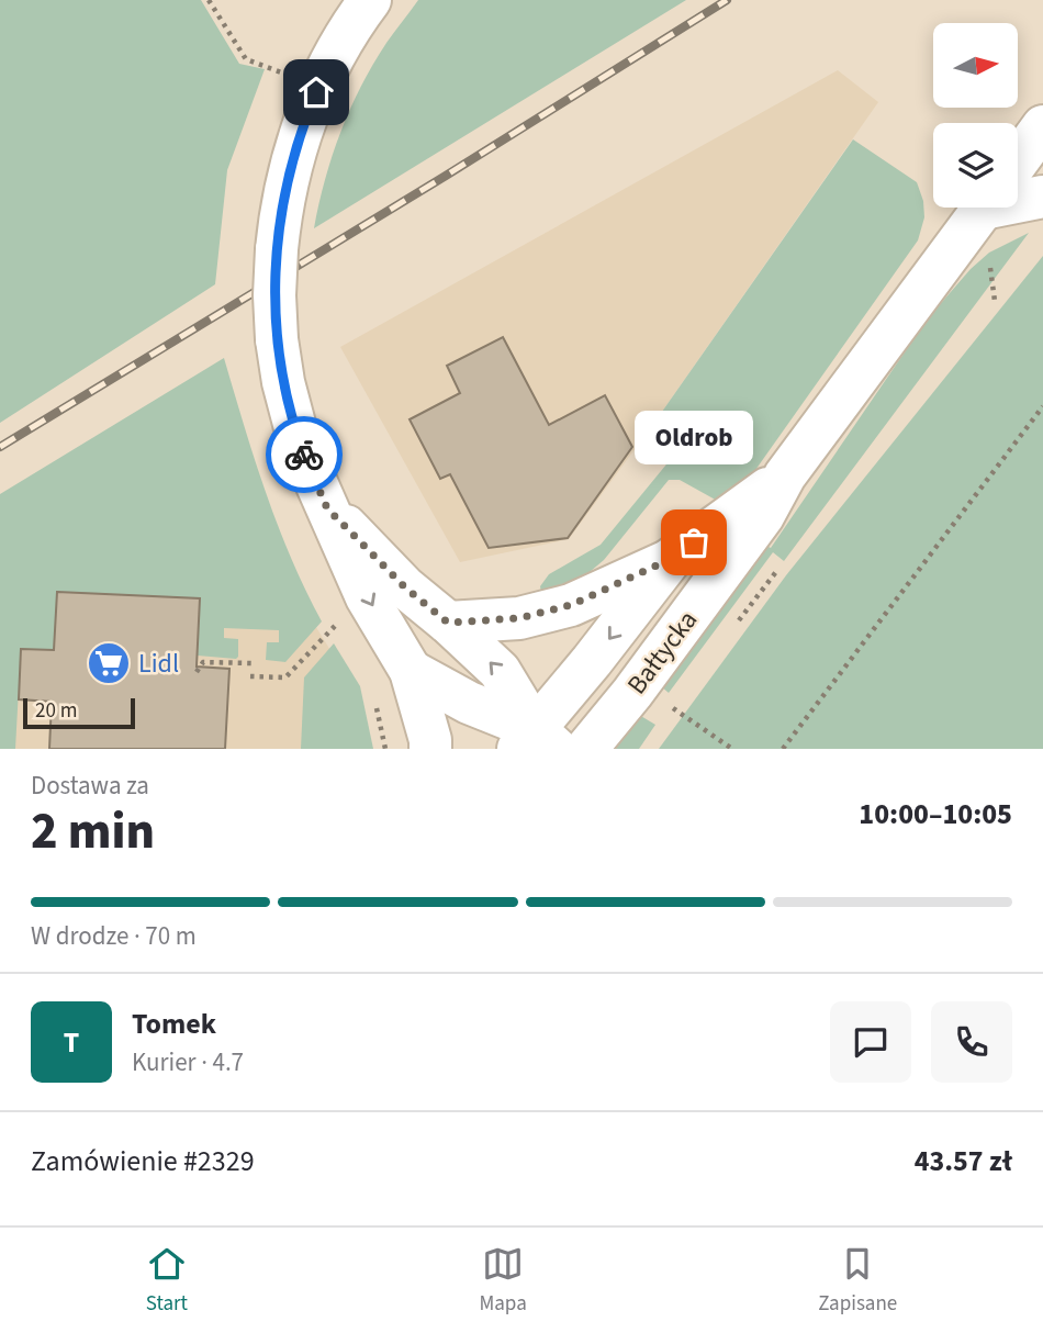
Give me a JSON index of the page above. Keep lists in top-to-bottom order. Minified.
{"streets":{"street":["Bałtycka"]},"places":{"other":["Oldrob"],"supermarket":["Lidl"]},"scale_bar":"20 m","north":"right","page":{"bubble":"Oldrob","scale":"20 m","heading":["2 min","Dostawa za","10:00–10:05"],"panel":["Tomek","Kurier · 4.7","Zamówienie #2329","43.57 zł"],"bar":"W drodze · 70 m","round":"T","tabs":["Start","Mapa","Zapisane"]}}
